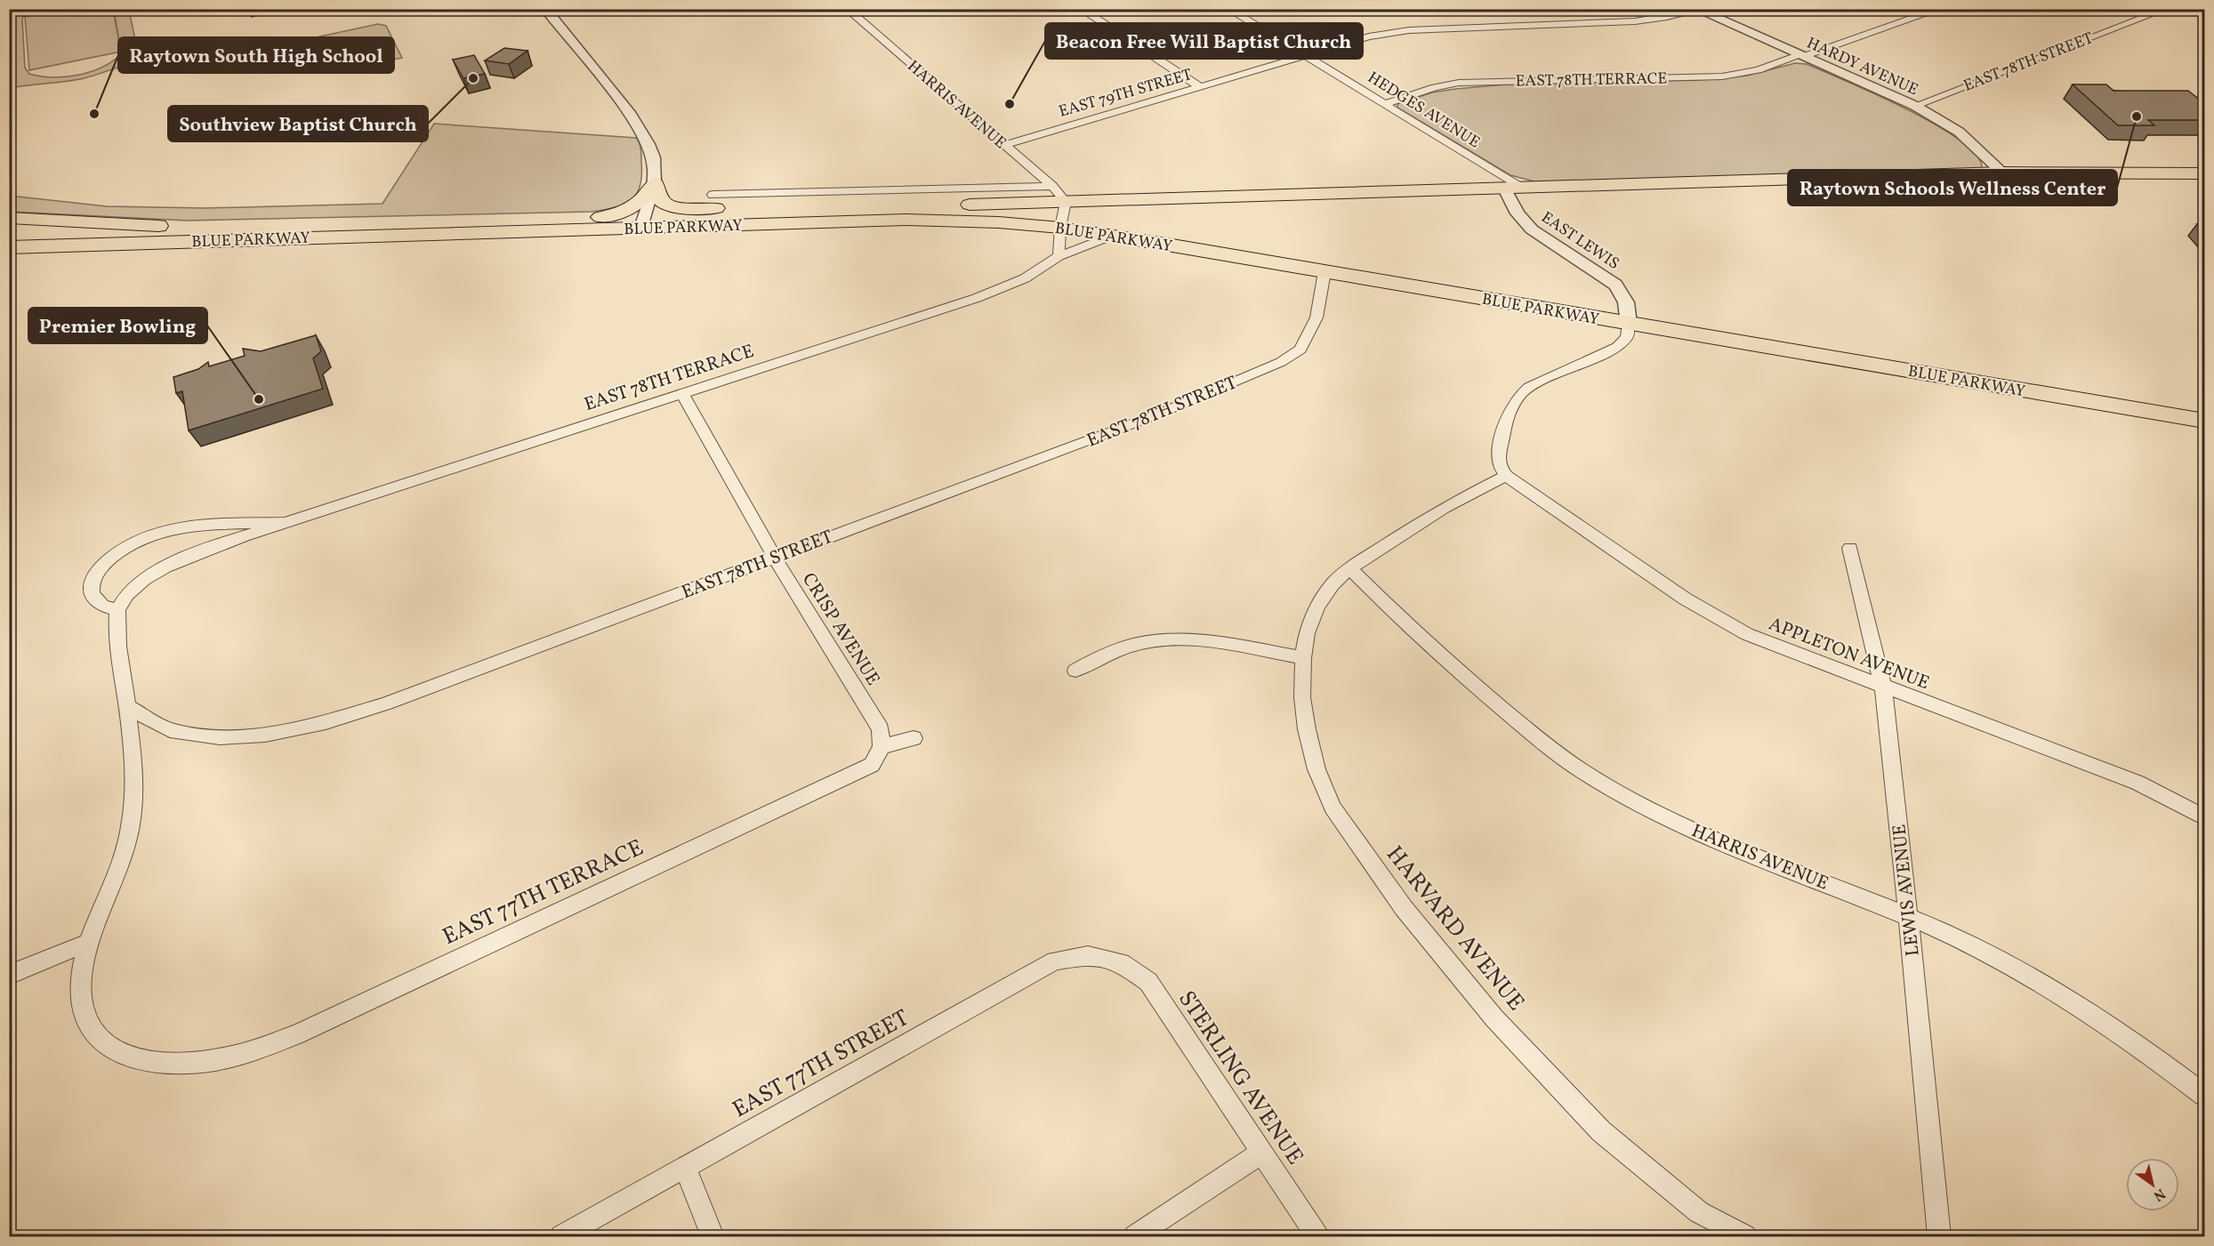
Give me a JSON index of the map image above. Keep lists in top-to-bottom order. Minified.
{"streets":{"highway":["BLUE PARKWAY"],"street":["EAST 78TH STREET","HARDY AVENUE","EAST 78TH TERRACE","EAST 79TH STREET","HARRIS AVENUE","HEDGES AVENUE","EAST LEWIS","CRISP AVENUE","APPLETON AVENUE","LEWIS AVENUE","EAST 77TH TERRACE","HARVARD AVENUE","EAST 77TH STREET","STERLING AVENUE"]},"crossings":[["EAST 78TH STREET","HARDY AVENUE"],["EAST 78TH STREET","BLUE PARKWAY"],["EAST 78TH STREET","CRISP AVENUE"],["EAST 78TH STREET","EAST 77TH TERRACE"],["HARDY AVENUE","EAST 78TH TERRACE"],["HARDY AVENUE","EAST 79TH STREET"],["HARDY AVENUE","BLUE PARKWAY"],["EAST 78TH TERRACE","HEDGES AVENUE"],["EAST 78TH TERRACE","BLUE PARKWAY"],["EAST 78TH TERRACE","CRISP AVENUE"],["EAST 78TH TERRACE","EAST 77TH TERRACE"],["EAST 79TH STREET","HARRIS AVENUE"],["EAST 79TH STREET","HEDGES AVENUE"],["HARRIS AVENUE","BLUE PARKWAY"],["HARRIS AVENUE","LEWIS AVENUE"],["HARRIS AVENUE","HARVARD AVENUE"],["HEDGES AVENUE","BLUE PARKWAY"],["HEDGES AVENUE","EAST LEWIS"],["BLUE PARKWAY","EAST LEWIS"],["CRISP AVENUE","EAST 77TH TERRACE"],["APPLETON AVENUE","LEWIS AVENUE"],["EAST 77TH STREET","STERLING AVENUE"]],"places":["Southview Baptist Church","Beacon Free Will Baptist Church","Raytown South High School","Raytown Schools Wellness Center","Premier Bowling"],"north":"bottom right"}
